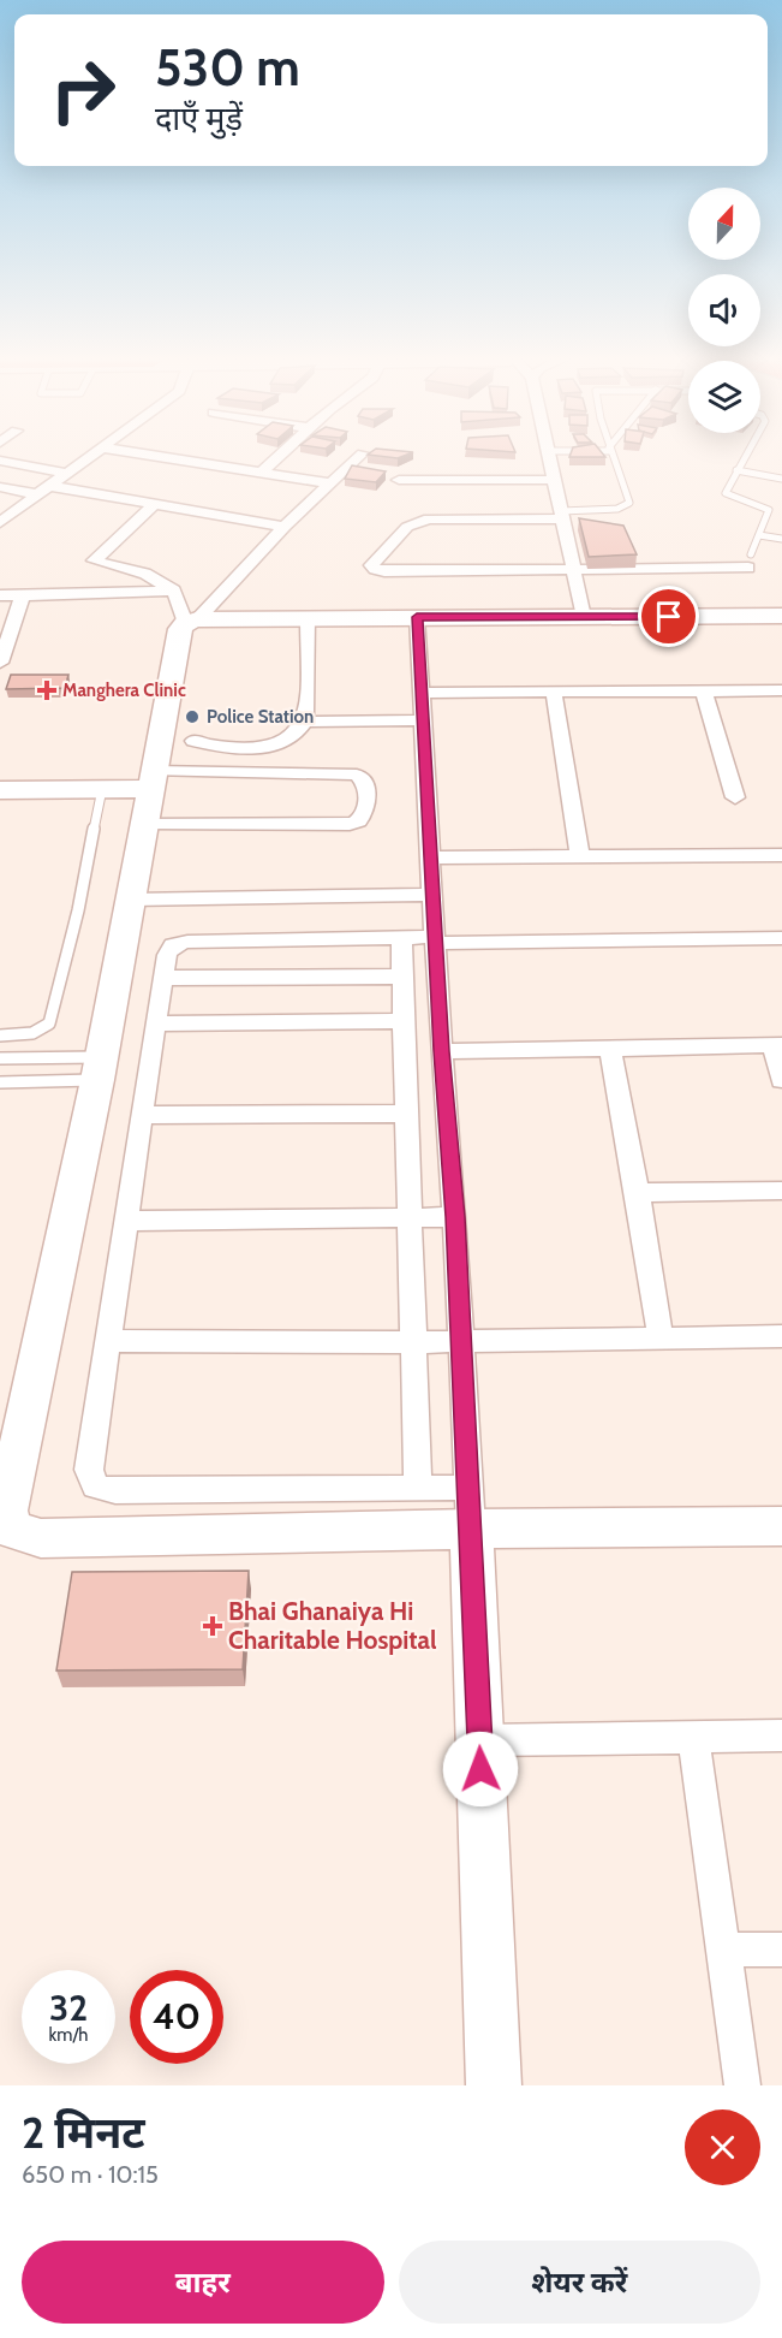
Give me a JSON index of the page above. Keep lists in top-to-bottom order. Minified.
{"places":{"health":["Manghera Clinic","Bhai Ghanaiya Hi Charitable Hospital"],"other":["Police Station"]},"north":"top","page":{"turn":["530 m","दाएँ मुड़ें"],"speed":"32 km/h","limit":"40","heading":["2 मिनट","650 m · 10:15"],"buttons":["बाहर","शेयर करें"]}}
